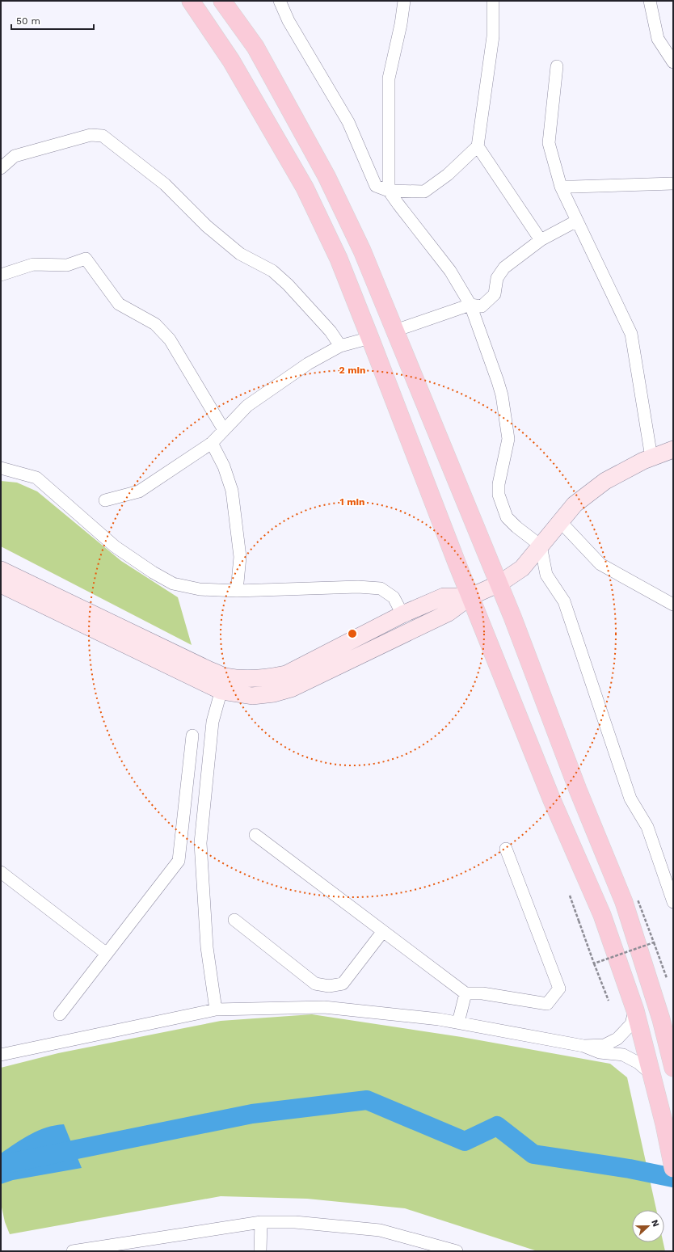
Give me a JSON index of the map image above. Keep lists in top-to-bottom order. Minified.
{"scale_bar":"50 m","north":"right","rings":["2 min","1 min"]}
